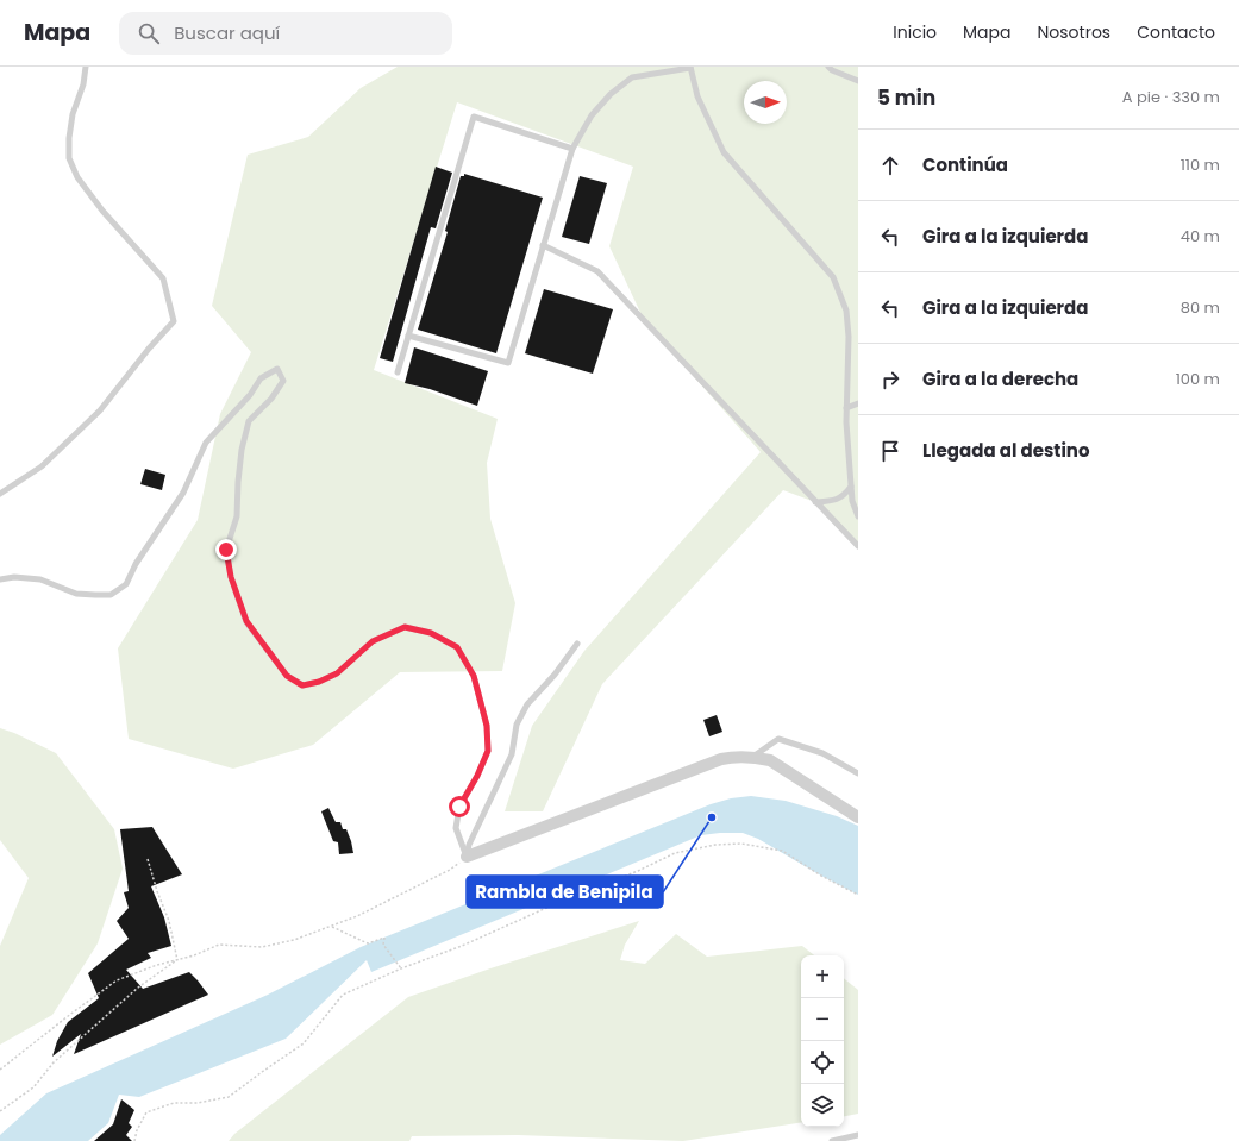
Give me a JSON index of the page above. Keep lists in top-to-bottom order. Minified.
{"places":["Rambla de Benipila"],"north":"right","page":{"header":"Mapa","search":"Buscar aquí","nav":["Inicio","Mapa","Nosotros","Contacto"],"heading":["5 min","A pie · 330 m"],"list":[["Continúa","110 m"],["Gira a la izquierda","40 m"],["Gira a la izquierda","80 m"],["Gira a la derecha","100 m"],"Llegada al destino"],"map_buttons":["+","−"]}}
